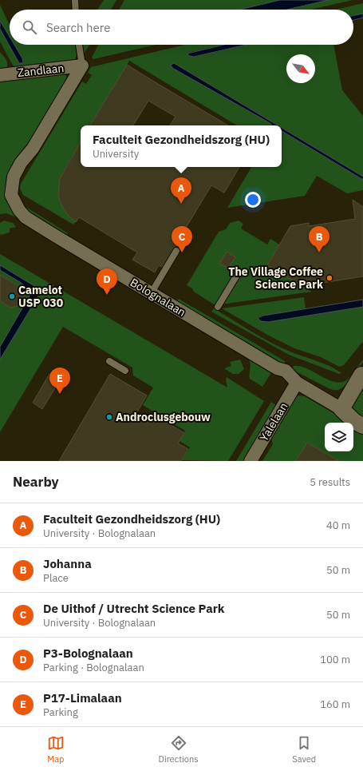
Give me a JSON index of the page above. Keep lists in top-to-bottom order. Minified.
{"streets":{"street":["Zandlaan","Bolognalaan","Yalelaan"]},"crossings":[["Zandlaan","Bolognalaan"],["Bolognalaan","Yalelaan"]],"places":["The Village Coffee Science Park","Camelot USP 030","Androclusgebouw"],"north":"bottom right","page":{"search":"Search here","popup":["Faculteit Gezondheidszorg (HU)","University"],"pins":["A","B","C","D","E"],"heading":["Nearby","5 results"],"list":[{"mark":"A","name":"Faculteit Gezondheidszorg (HU)","note":"University · Bolognalaan","value":"40 m"},{"mark":"B","name":"Johanna","note":"Place","value":"50 m"},{"mark":"C","name":"De Uithof / Utrecht Science Park","note":"University · Bolognalaan","value":"50 m"},{"mark":"D","name":"P3-Bolognalaan","note":"Parking · Bolognalaan","value":"100 m"},{"mark":"E","name":"P17-Limalaan","note":"Parking","value":"160 m"}],"nav":["Map","Directions","Saved"]}}
